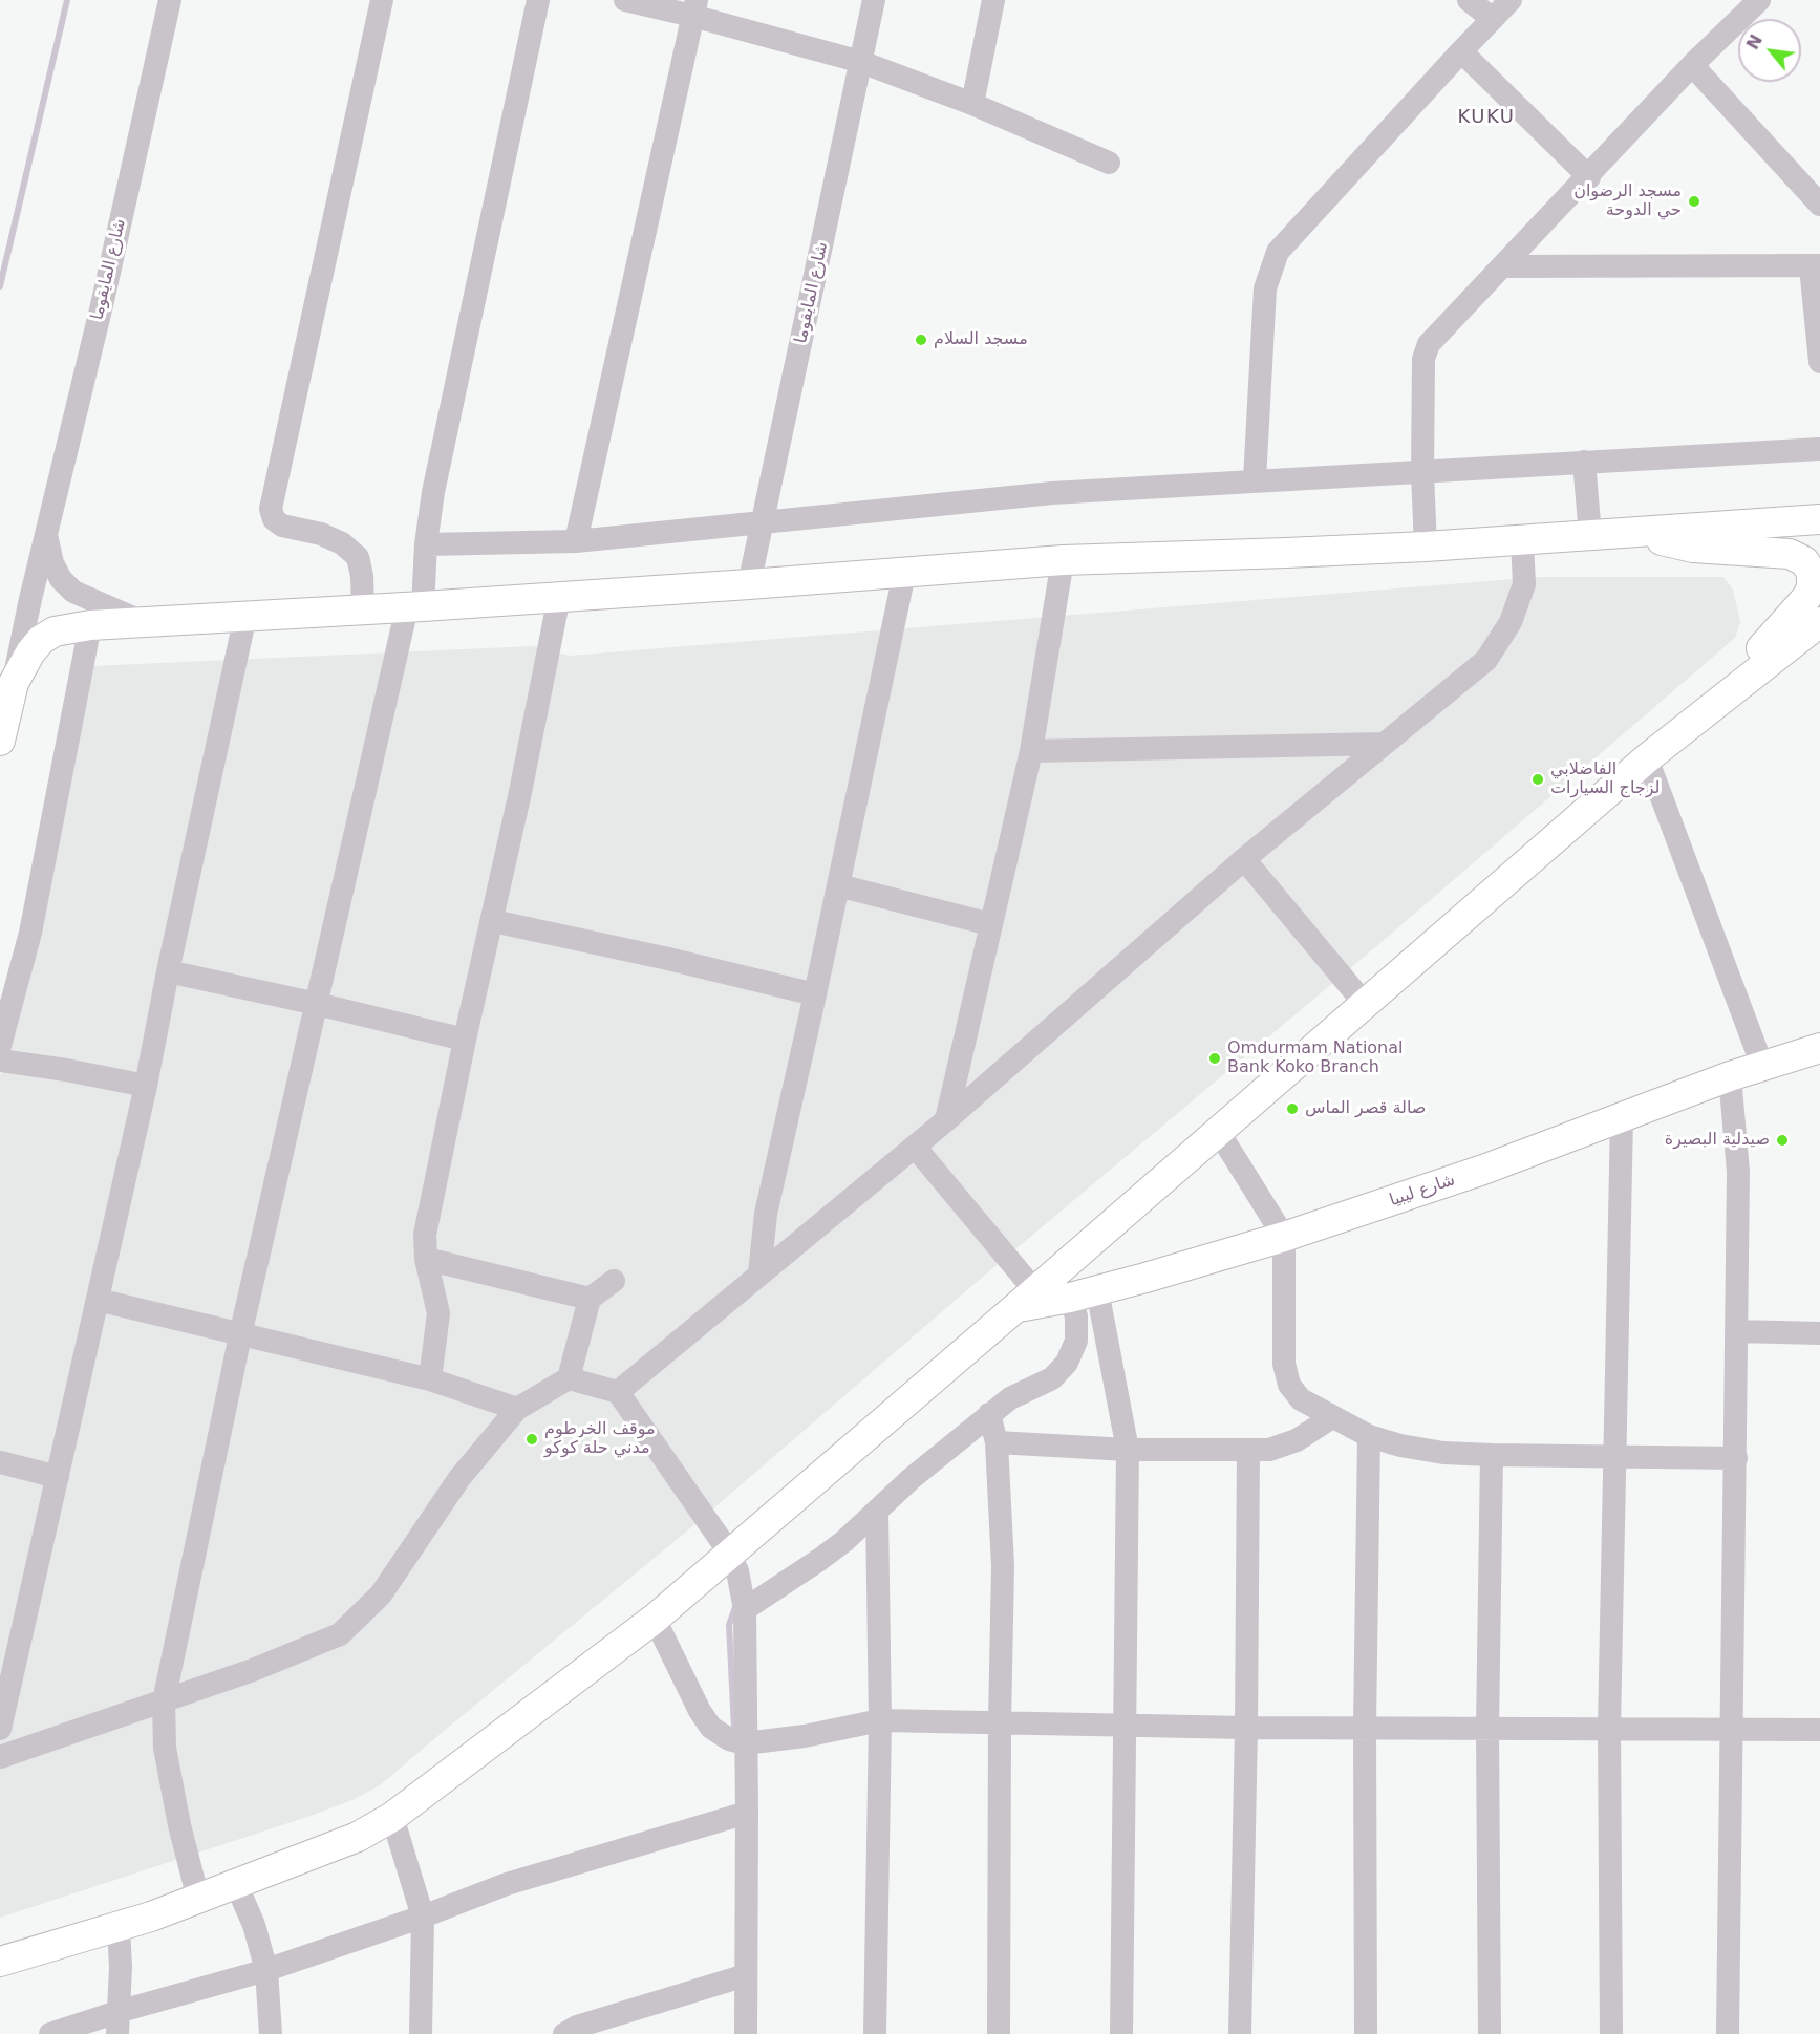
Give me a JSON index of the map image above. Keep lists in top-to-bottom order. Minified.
{"streets":{"main road":["شارع ليبيا"],"street":["شارع المايقوما"]},"districts":["KUKU"],"places":["مسجد الرضوان حي الدوحة","مسجد السلام","الفاضلابي لزجاج السيارات","Omdurmam National Bank Koko Branch","صالة قصر الماس","صيدلية البصيرة","موقف الخرطوم مدني حلة كوكو"],"north":"top left"}
